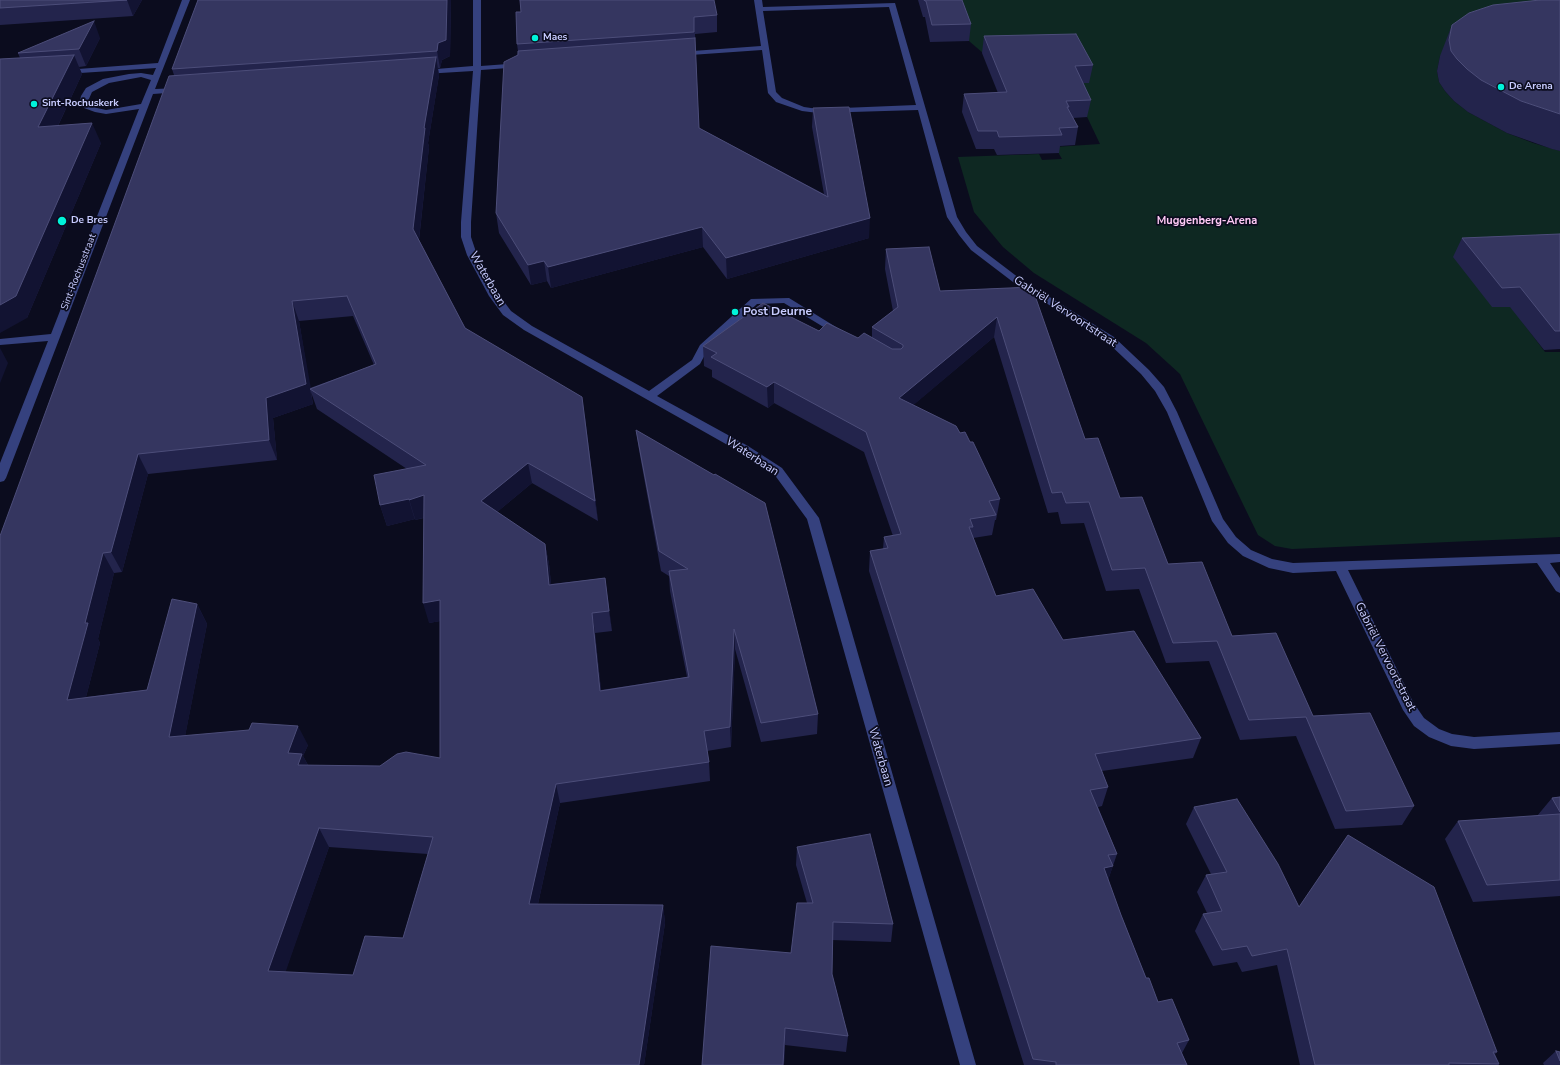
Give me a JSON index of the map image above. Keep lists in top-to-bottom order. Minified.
{"streets":{"street":["Sint-Rochusstraat","Waterbaan","Gabriël Vervoortstraat"]},"districts":["Muggenberg-Arena"],"places":["Maes","De Arena","Sint-Rochuskerk","De Bres","Post Deurne"]}
